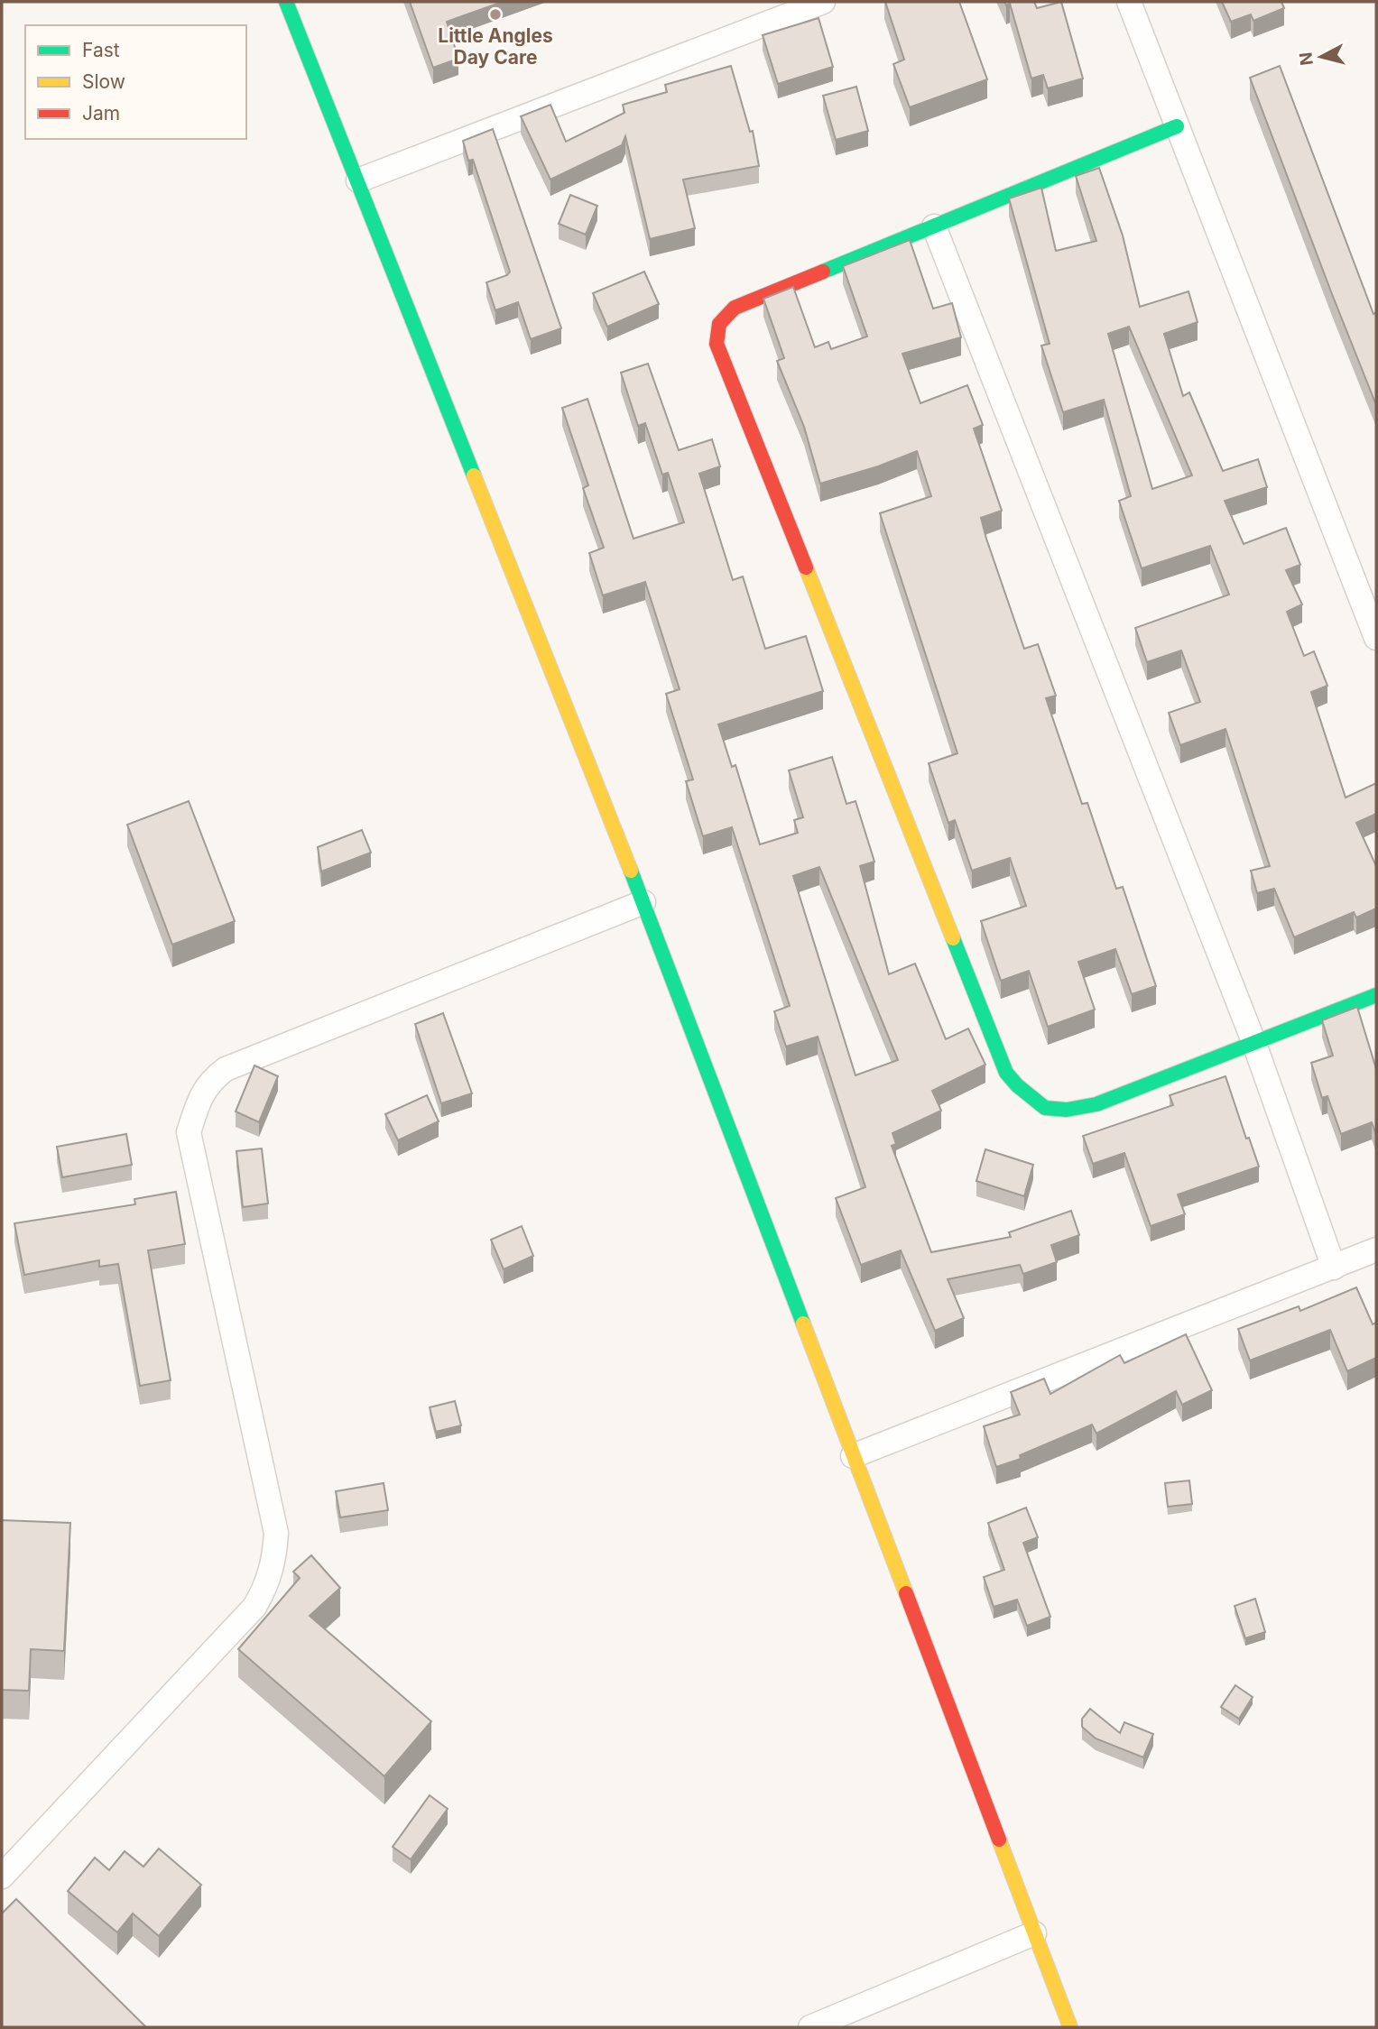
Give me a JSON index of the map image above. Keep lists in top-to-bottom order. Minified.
{"places":["Little Angles Day Care"],"legend":["Fast","Slow","Jam"],"north":"left"}
